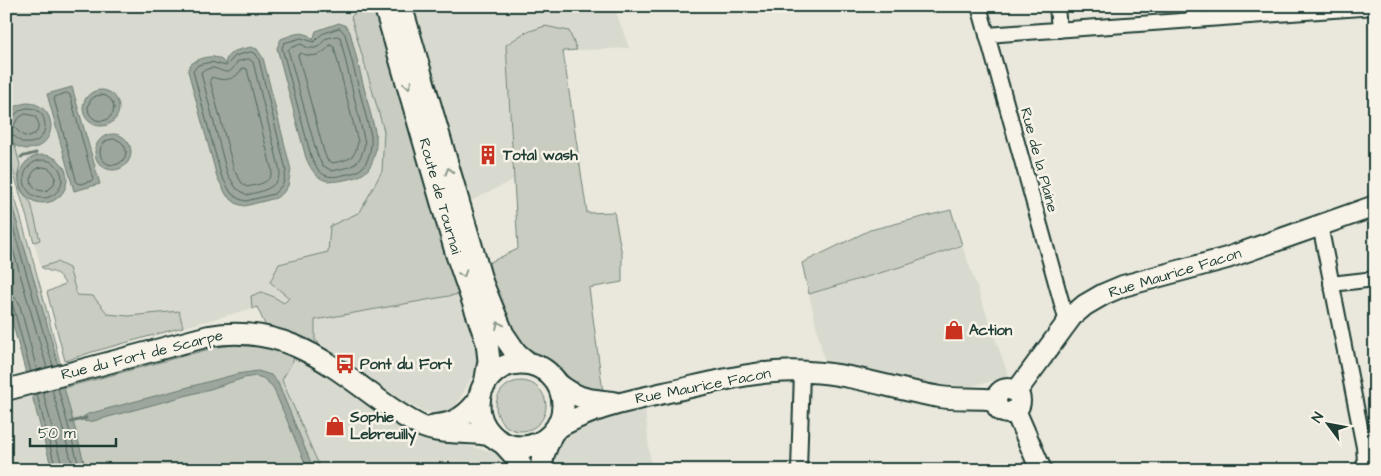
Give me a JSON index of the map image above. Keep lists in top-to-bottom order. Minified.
{"streets":{"main road":["Route de Tournai"],"street":["Rue de la Plaine","Rue Maurice Facon","Rue du Fort de Scarpe"]},"crossings":[["Rue de la Plaine","Rue Maurice Facon"],["Route de Tournai","Rue Maurice Facon"],["Route de Tournai","Rue du Fort de Scarpe"],["Rue Maurice Facon","Rue du Fort de Scarpe"]],"places":{"building":["Total wash"],"shop":["Action","Sophie Lebreuilly"],"bus stop":["Pont du Fort"]},"scale_bar":"50 m","north":"top left"}
